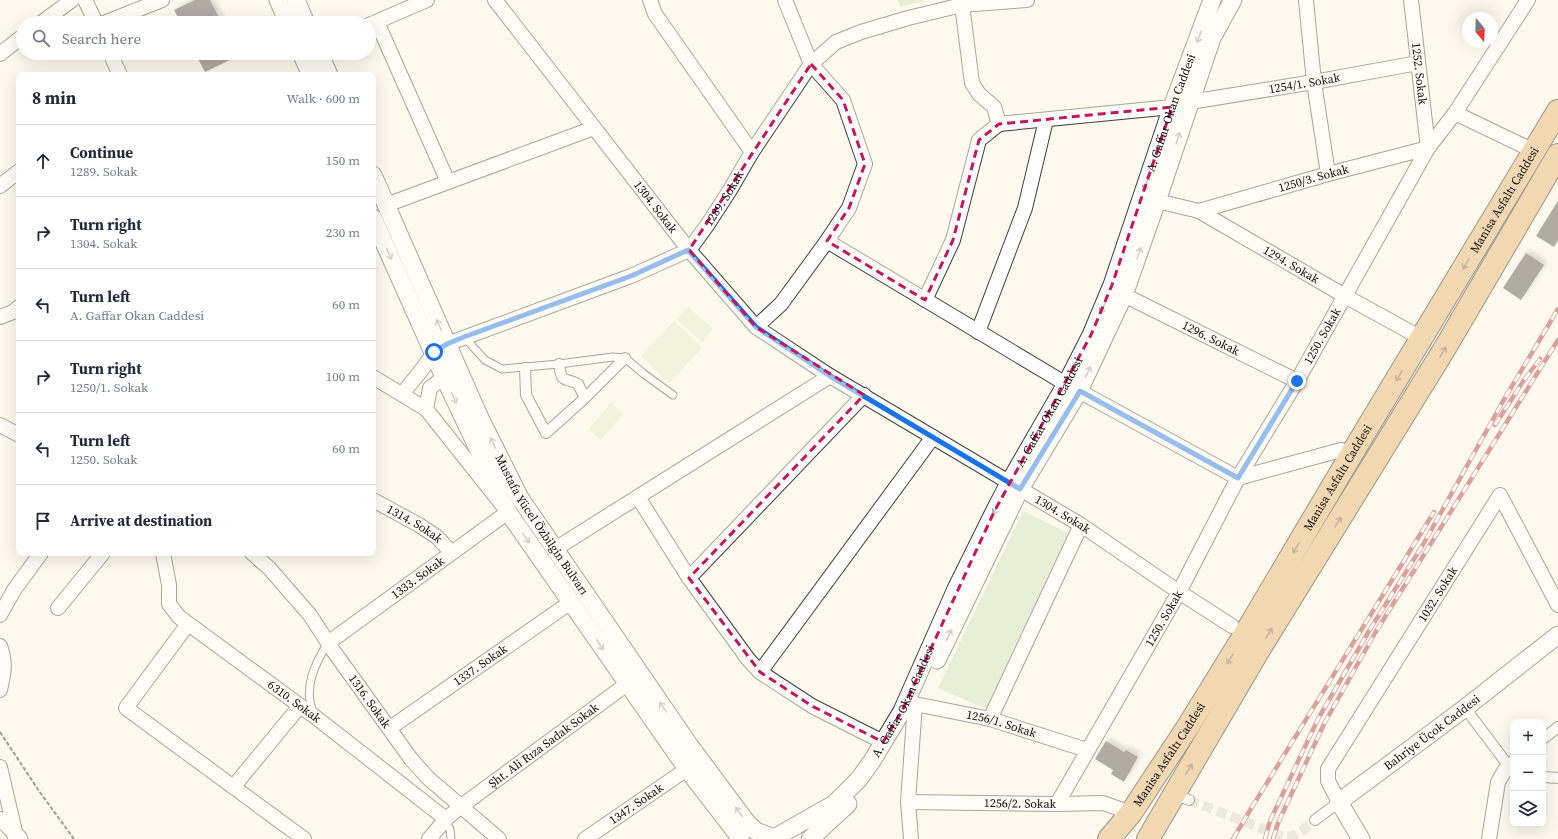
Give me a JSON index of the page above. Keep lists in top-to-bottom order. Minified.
{"streets":{"highway":["Manisa Asfaltı Caddesi"],"street":["1252. Sokak","1254/1. Sokak","A. Gaffar Okan Caddesi","1250/3. Sokak","1289. Sokak","1304. Sokak","1294. Sokak","1250. Sokak","1296. Sokak","Mustafa Yücel Özbilgin Bulvarı","1314. Sokak","1333. Sokak","1032. Sokak","1337. Sokak","1316. Sokak","6310. Sokak","1256/1. Sokak","Bahriye Üçok Caddesi","Şht. Ali Rıza Sadak Sokak","1256/2. Sokak","1347. Sokak"]},"crossings":[["1252. Sokak","1254/1. Sokak"],["1252. Sokak","1250/3. Sokak"],["1252. Sokak","1250. Sokak"],["1254/1. Sokak","A. Gaffar Okan Caddesi"],["A. Gaffar Okan Caddesi","1304. Sokak"],["A. Gaffar Okan Caddesi","1294. Sokak"],["A. Gaffar Okan Caddesi","1296. Sokak"],["A. Gaffar Okan Caddesi","Mustafa Yücel Özbilgin Bulvarı"],["A. Gaffar Okan Caddesi","1256/1. Sokak"],["1250/3. Sokak","1294. Sokak"],["1250/3. Sokak","1250. Sokak"],["1289. Sokak","1304. Sokak"],["Manisa Asfaltı Caddesi","1294. Sokak"],["Manisa Asfaltı Caddesi","1256/2. Sokak"],["1304. Sokak","1250. Sokak"],["1294. Sokak","1250. Sokak"],["1250. Sokak","1296. Sokak"],["1250. Sokak","1256/1. Sokak"],["1250. Sokak","1256/2. Sokak"],["Mustafa Yücel Özbilgin Bulvarı","1333. Sokak"],["Mustafa Yücel Özbilgin Bulvarı","1337. Sokak"],["Mustafa Yücel Özbilgin Bulvarı","Şht. Ali Rıza Sadak Sokak"],["Mustafa Yücel Özbilgin Bulvarı","1347. Sokak"],["1314. Sokak","1333. Sokak"],["1333. Sokak","1316. Sokak"],["1032. Sokak","Bahriye Üçok Caddesi"],["1337. Sokak","1316. Sokak"],["1316. Sokak","Şht. Ali Rıza Sadak Sokak"]],"north":"bottom","page":{"search":"Search here","heading":["8 min","Walk · 600 m"],"list":[["Continue","1289. Sokak","150 m"],["Turn right","1304. Sokak","230 m"],["Turn left","A. Gaffar Okan Caddesi","60 m"],["Turn right","1250/1. Sokak","100 m"],["Turn left","1250. Sokak","60 m"],"Arrive at destination"],"map_buttons":["+","−"]}}
